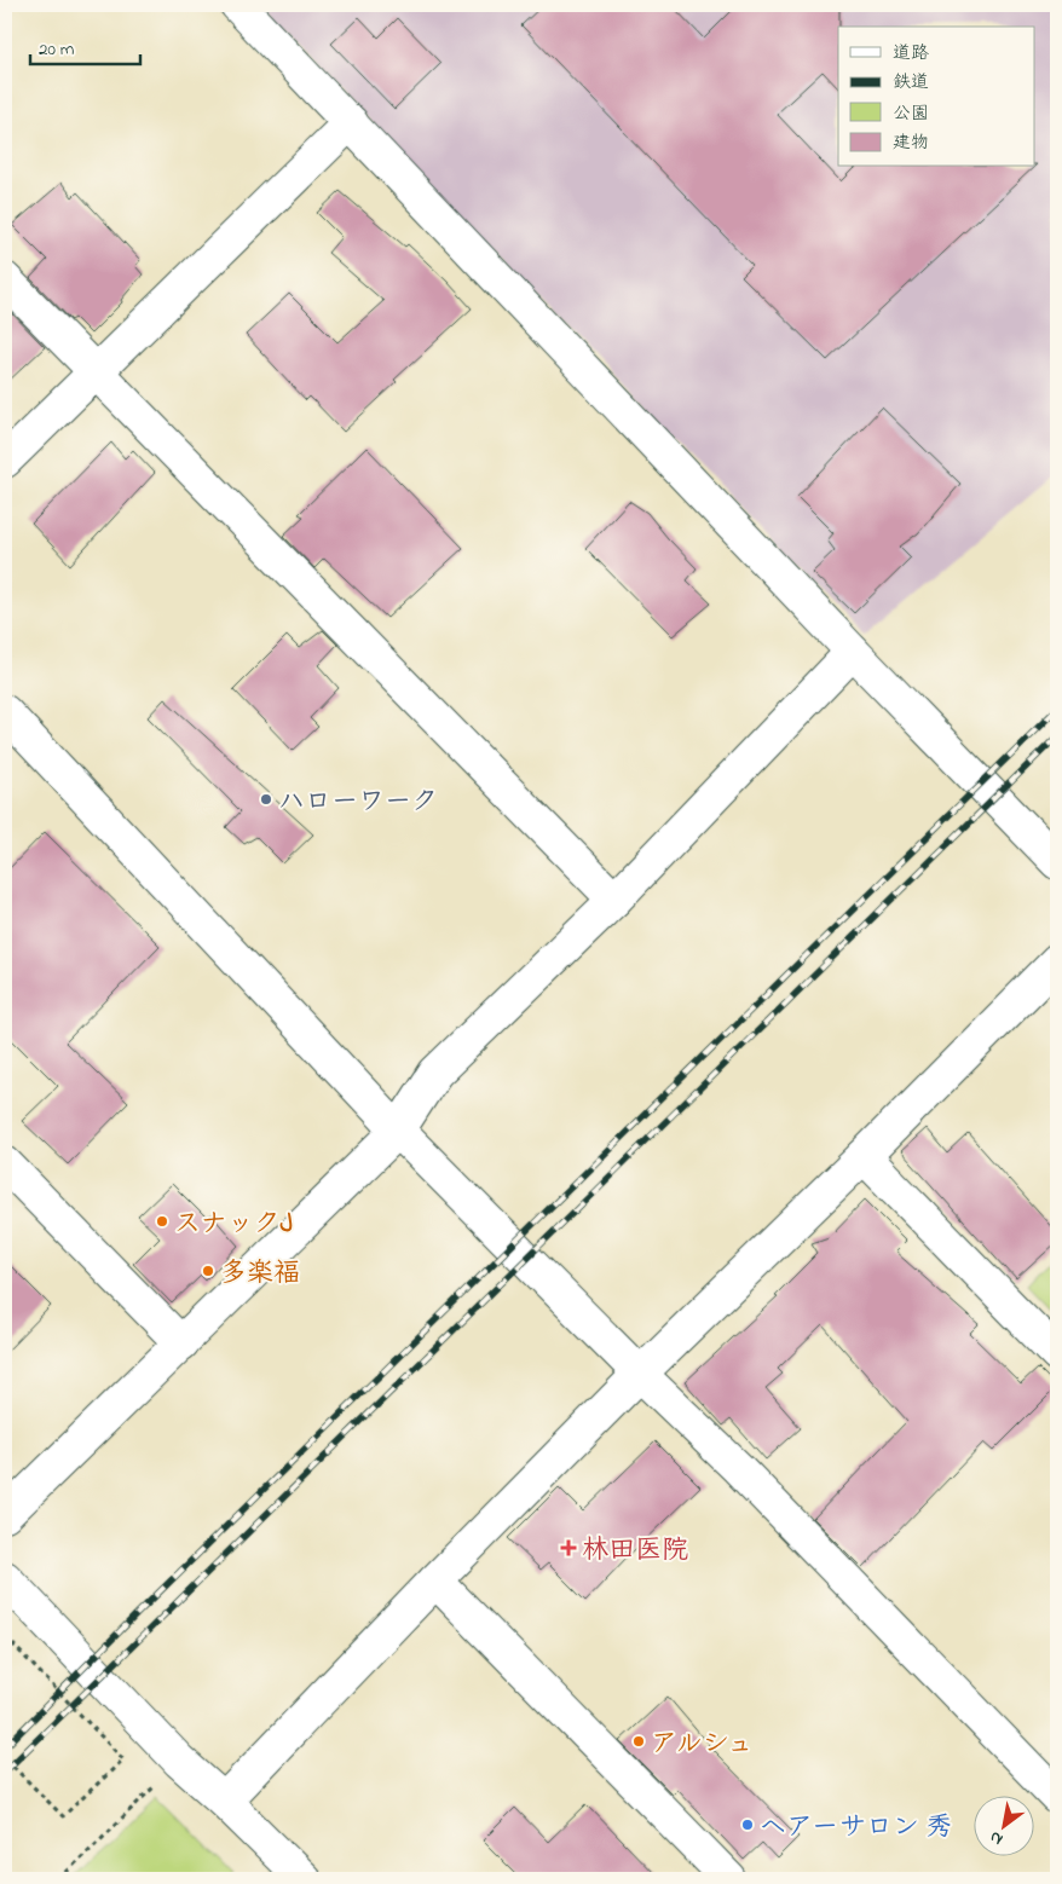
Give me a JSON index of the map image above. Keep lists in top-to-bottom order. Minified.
{"places":{"other":["ハローワーク","スナックJ","多楽福","アルシュ","ヘアーサロン 秀"],"health":["林田医院"]},"legend":["道路","鉄道","公園","建物"],"scale_bar":"20 m","north":"bottom left"}
